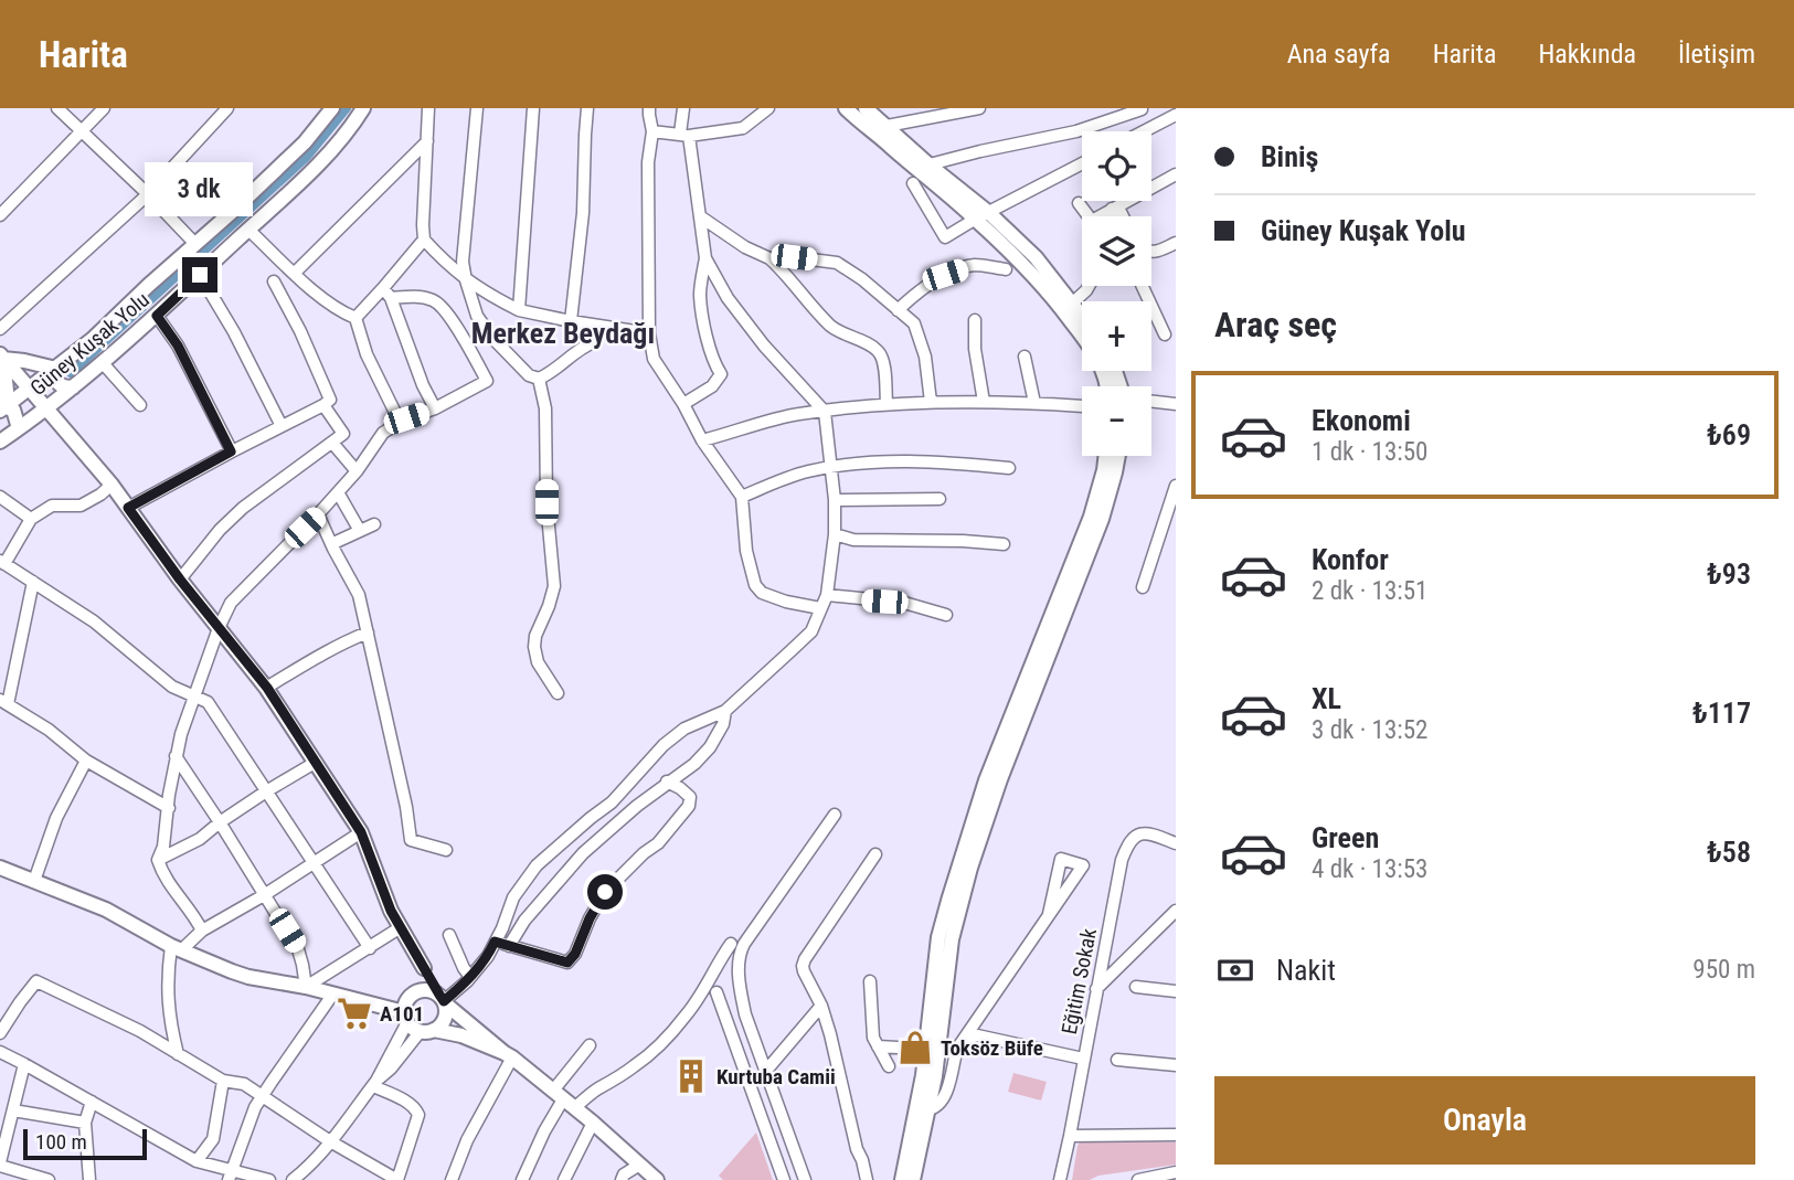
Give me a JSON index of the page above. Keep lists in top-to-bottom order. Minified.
{"streets":{"main road":["Güney Kuşak Yolu"],"street":["Eğitim Sokak"]},"districts":["Merkez Beydağı"],"places":{"supermarket":["A101"],"shop":["Toksöz Büfe"],"building":["Kurtuba Camii"]},"scale_bar":"100 m","page":{"header":"Harita","nav":["Ana sayfa","Harita","Hakkında","İletişim"],"banner":["Biniş","Güney Kuşak Yolu"],"map_buttons":["+","−"],"bubble":"3 dk","heading":"Araç seç","list":[{"name":"Ekonomi","note":"1 dk · 13:50","value":"₺69"},{"name":"Konfor","note":"2 dk · 13:51","value":"₺93"},{"name":"XL","note":"3 dk · 13:52","value":"₺117"},{"name":"Green","note":"4 dk · 13:53","value":"₺58"}],"pay":["Nakit","950 m"],"buttons":"Onayla","scale":"100 m"}}
